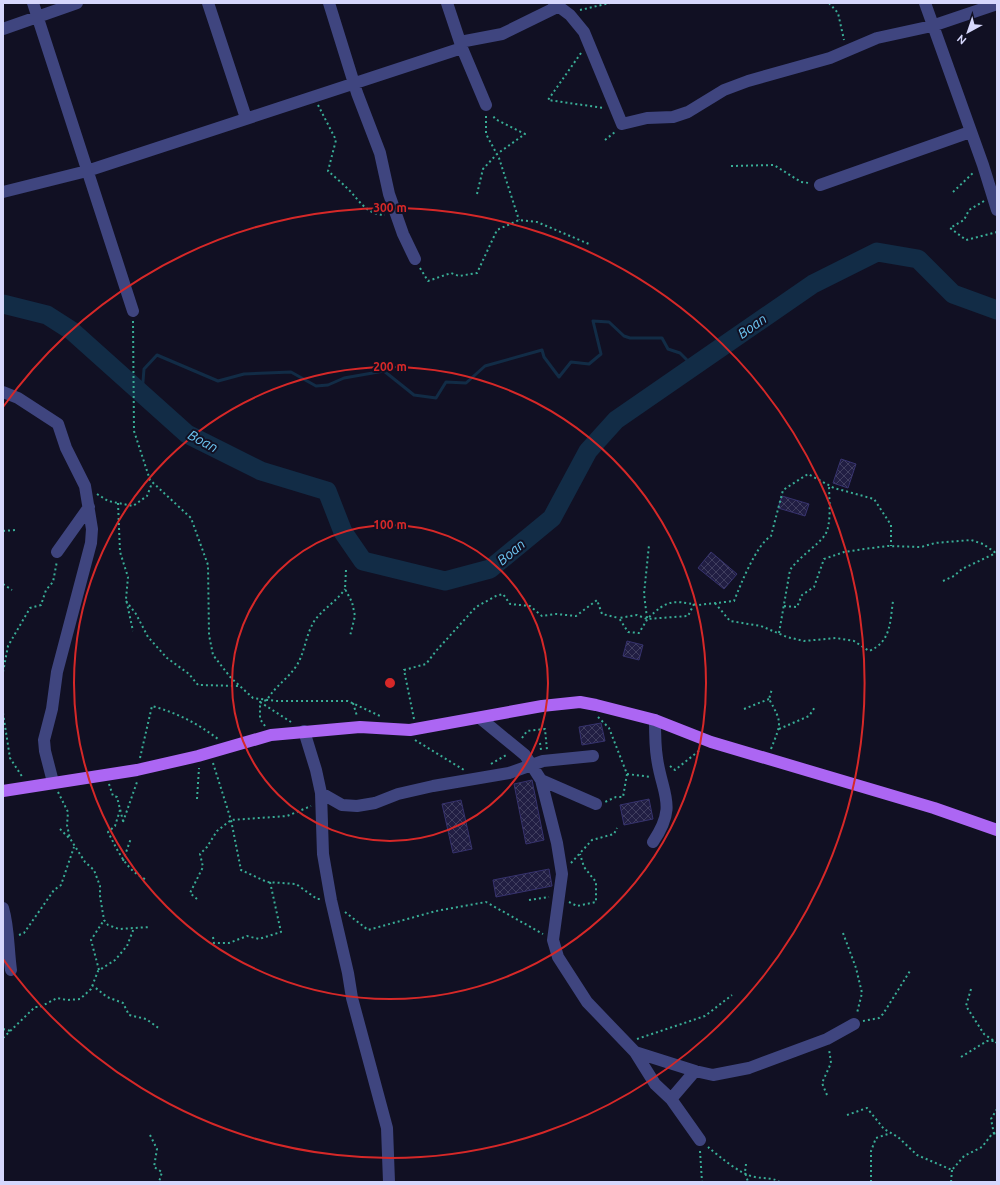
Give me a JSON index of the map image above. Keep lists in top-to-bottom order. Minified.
{"water":["Boan"],"north":"bottom left","rings":["300 m","200 m","100 m"]}
